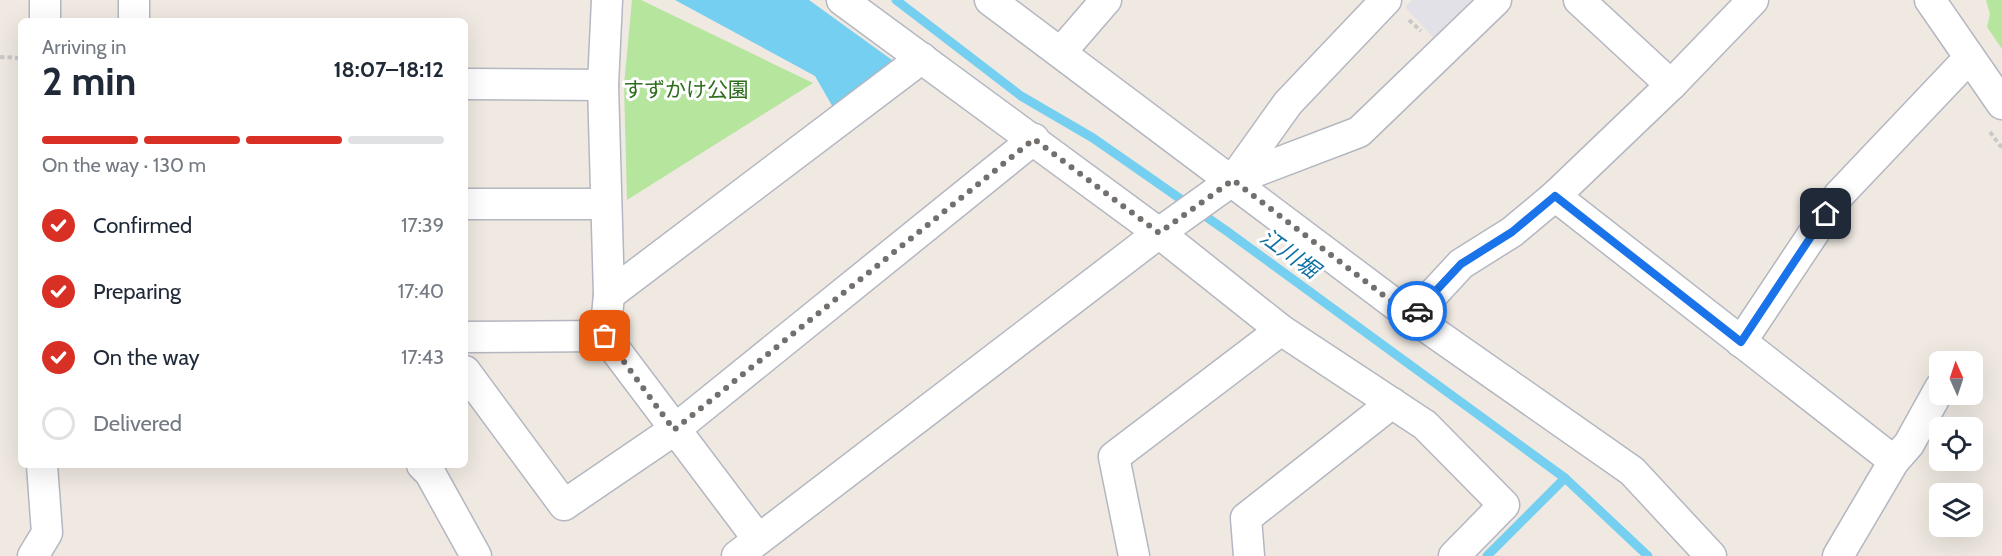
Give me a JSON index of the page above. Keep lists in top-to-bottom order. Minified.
{"water":["江川堀"],"parks":["すずかけ公園"],"north":"top","page":{"heading":["2 min","Arriving in","18:07–18:12"],"bar":"On the way · 130 m","list":[["Confirmed","17:39"],["Preparing","17:40"],["On the way","17:43"],"Delivered"]}}
